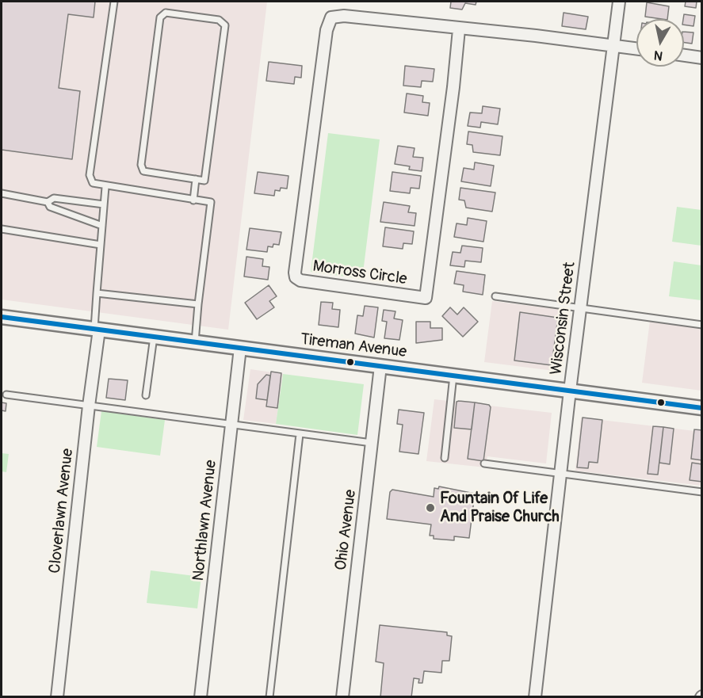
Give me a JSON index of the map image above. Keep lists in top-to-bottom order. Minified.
{"streets":{"street":["Morross Circle","Wisconsin Street","Tireman Avenue","Cloverlawn Avenue","Northlawn Avenue","Ohio Avenue"]},"crossings":[["Morross Circle","Wisconsin Street"],["Wisconsin Street","Tireman Avenue"],["Tireman Avenue","Cloverlawn Avenue"],["Tireman Avenue","Northlawn Avenue"],["Tireman Avenue","Ohio Avenue"]],"places":["Fountain Of Life And Praise Church"],"north":"bottom"}
